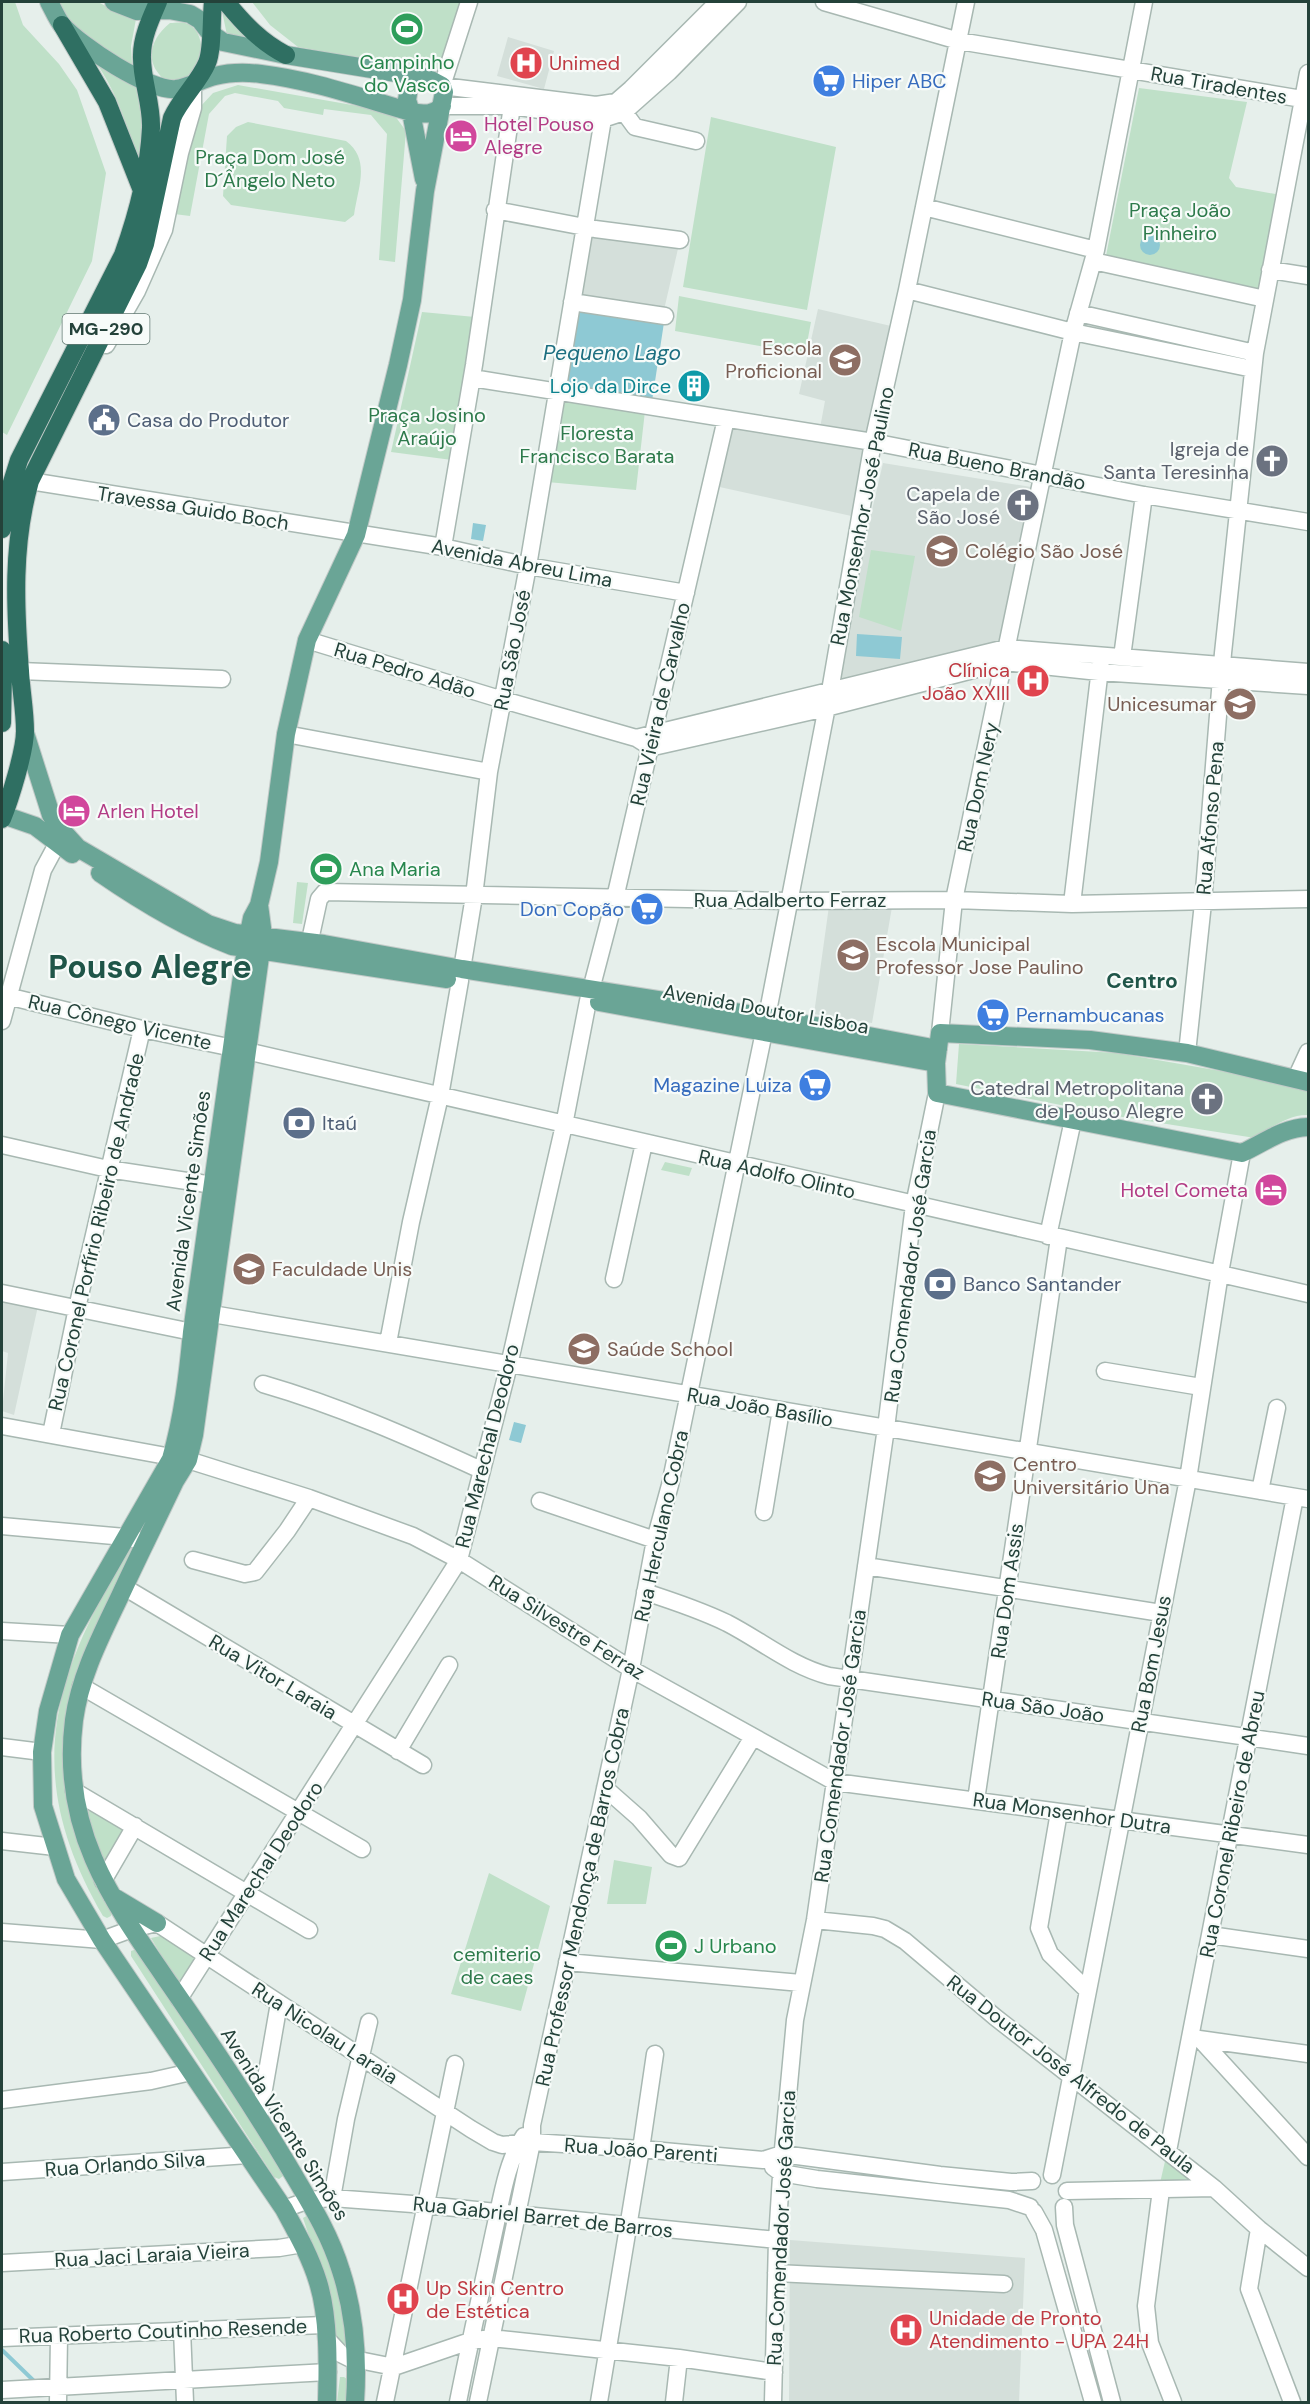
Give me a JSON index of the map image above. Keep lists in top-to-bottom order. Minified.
{"streets":{"highway":["MG-290"],"main road":["Avenida Doutor Lisboa","Avenida Vicente Simões"],"street":["Rua Tiradentes","Rua Bueno Brandão","Travessa Guido Boch","Rua Monsenhor José Paulino","Avenida Abreu Lima","Rua São José","Rua Pedro Adão","Rua Vieira de Carvalho","Rua Dom Nery","Rua Afonso Pena","Rua Adalberto Ferraz","Rua Cônego Vicente","Rua Adolfo Olinto","Rua Coronel Porfírio Ribeiro de Andrade","Rua Comendador José Garcia","Rua João Basílio","Rua Marechal Deodoro","Rua Herculano Cobra","Rua Dom Assis","Rua Silvestre Ferraz","Rua Bom Jesus","Rua Vitor Laraia","Rua São João","Rua Monsenhor Dutra","Rua Coronel Ribeiro de Abreu","Rua Professor Mendonça de Barros Cobra","Rua Nicolau Laraia","Rua Doutor José Alfredo de Paula","Rua João Parenti","Rua Orlando Silva","Rua Gabriel Barret de Barros","Rua Jaci Laraia Vieira","Rua Roberto Coutinho Resende"]},"crossings":[["Rua Tiradentes","Rua Monsenhor José Paulino"],["MG-290","Travessa Guido Boch"],["MG-290","Avenida Doutor Lisboa"],["Rua Bueno Brandão","Rua Monsenhor José Paulino"],["Rua Bueno Brandão","Rua São José"],["Rua Bueno Brandão","Rua Vieira de Carvalho"],["Rua Bueno Brandão","Rua Dom Nery"],["Rua Bueno Brandão","Rua Afonso Pena"],["Travessa Guido Boch","Avenida Abreu Lima"],["Travessa Guido Boch","Avenida Vicente Simões"],["Rua Monsenhor José Paulino","Rua Adalberto Ferraz"],["Rua Monsenhor José Paulino","Avenida Doutor Lisboa"],["Rua Monsenhor José Paulino","Rua Herculano Cobra"],["Avenida Abreu Lima","Rua São José"],["Avenida Abreu Lima","Rua Vieira de Carvalho"],["Avenida Abreu Lima","Avenida Vicente Simões"],["Rua São José","Rua Pedro Adão"],["Rua São José","Rua Adalberto Ferraz"],["Rua São José","Avenida Doutor Lisboa"],["Rua São José","Rua Adolfo Olinto"],["Rua São José","Rua João Basílio"],["Rua Pedro Adão","Rua Vieira de Carvalho"],["Rua Pedro Adão","Avenida Vicente Simões"],["Rua Vieira de Carvalho","Rua Adalberto Ferraz"],["Rua Vieira de Carvalho","Avenida Doutor Lisboa"],["Rua Vieira de Carvalho","Rua Marechal Deodoro"],["Rua Dom Nery","Rua Adalberto Ferraz"],["Rua Dom Nery","Avenida Doutor Lisboa"],["Rua Afonso Pena","Rua Adalberto Ferraz"],["Rua Afonso Pena","Avenida Doutor Lisboa"],["Rua Adalberto Ferraz","Avenida Doutor Lisboa"],["Avenida Doutor Lisboa","Avenida Vicente Simões"],["Avenida Doutor Lisboa","Rua Marechal Deodoro"],["Avenida Doutor Lisboa","Rua Herculano Cobra"],["Rua Cônego Vicente","Rua Adolfo Olinto"],["Rua Cônego Vicente","Avenida Vicente Simões"],["Rua Cônego Vicente","Rua Coronel Porfírio Ribeiro de Andrade"],["Rua Adolfo Olinto","Avenida Vicente Simões"],["Rua Adolfo Olinto","Rua Comendador José Garcia"],["Rua Adolfo Olinto","Rua Marechal Deodoro"],["Rua Adolfo Olinto","Rua Herculano Cobra"],["Rua Adolfo Olinto","Rua Dom Assis"],["Rua Adolfo Olinto","Rua Bom Jesus"],["Avenida Vicente Simões","Rua João Basílio"],["Avenida Vicente Simões","Rua Marechal Deodoro"],["Avenida Vicente Simões","Rua Silvestre Ferraz"],["Avenida Vicente Simões","Rua Vitor Laraia"],["Avenida Vicente Simões","Rua Orlando Silva"],["Avenida Vicente Simões","Rua Gabriel Barret de Barros"],["Avenida Vicente Simões","Rua Jaci Laraia Vieira"],["Avenida Vicente Simões","Rua Roberto Coutinho Resende"],["Rua Coronel Porfírio Ribeiro de Andrade","Rua Silvestre Ferraz"],["Rua Comendador José Garcia","Rua João Basílio"],["Rua Comendador José Garcia","Rua Silvestre Ferraz"],["Rua Comendador José Garcia","Rua São João"],["Rua Comendador José Garcia","Rua Monsenhor Dutra"],["Rua Comendador José Garcia","Rua Doutor José Alfredo de Paula"],["Rua Comendador José Garcia","Rua João Parenti"],["Rua Comendador José Garcia","Rua Gabriel Barret de Barros"],["Rua João Basílio","Rua Marechal Deodoro"],["Rua João Basílio","Rua Herculano Cobra"],["Rua João Basílio","Rua Dom Assis"],["Rua João Basílio","Rua Bom Jesus"],["Rua João Basílio","Rua Coronel Ribeiro de Abreu"],["Rua Marechal Deodoro","Rua Silvestre Ferraz"],["Rua Marechal Deodoro","Rua Vitor Laraia"],["Rua Marechal Deodoro","Rua Nicolau Laraia"],["Rua Herculano Cobra","Rua Silvestre Ferraz"],["Rua Herculano Cobra","Rua São João"],["Rua Herculano Cobra","Rua Professor Mendonça de Barros Cobra"],["Rua Dom Assis","Rua São João"],["Rua Dom Assis","Rua Monsenhor Dutra"],["Rua Silvestre Ferraz","Rua Monsenhor Dutra"],["Rua Silvestre Ferraz","Rua Professor Mendonça de Barros Cobra"],["Rua Bom Jesus","Rua São João"],["Rua Bom Jesus","Rua Monsenhor Dutra"],["Rua Bom Jesus","Rua Doutor José Alfredo de Paula"],["Rua São João","Rua Coronel Ribeiro de Abreu"],["Rua Monsenhor Dutra","Rua Coronel Ribeiro de Abreu"],["Rua Coronel Ribeiro de Abreu","Rua Doutor José Alfredo de Paula"],["Rua Professor Mendonça de Barros Cobra","Rua Nicolau Laraia"],["Rua Professor Mendonça de Barros Cobra","Rua João Parenti"],["Rua Nicolau Laraia","Rua João Parenti"]],"districts":["Pouso Alegre","Centro"],"water":["Pequeno Lago"],"parks":["Praça Dom José D´Ângelo Neto","Praça João Pinheiro","Praça Josino Araújo","Floresta Francisco Barata","cemiterio de caes"],"places":{"sports":["Campinho do Vasco","Ana Maria","J Urbano"],"hospital":["Unimed","Clínica João XXIII","Up Skin Centro de Estética","Unidade de Pronto Atendimento - UPA 24H"],"supermarket":["Hiper ABC","Don Copão","Pernambucanas","Magazine Luiza"],"hotel":["Hotel Pouso Alegre","Arlen Hotel","Hotel Cometa"],"school or university":["Escola Proficional","Colégio São José","Unicesumar","Escola Municipal Professor Jose Paulino","Faculdade Unis","Saúde School","Centro Universitário Una"],"building":["Lojo da Dirce"],"public building":["Casa do Produtor"],"church":["Igreja de Santa Teresinha","Capela de São José","Catedral Metropolitana de Pouso Alegre"],"bank":["Itaú","Banco Santander"]}}
